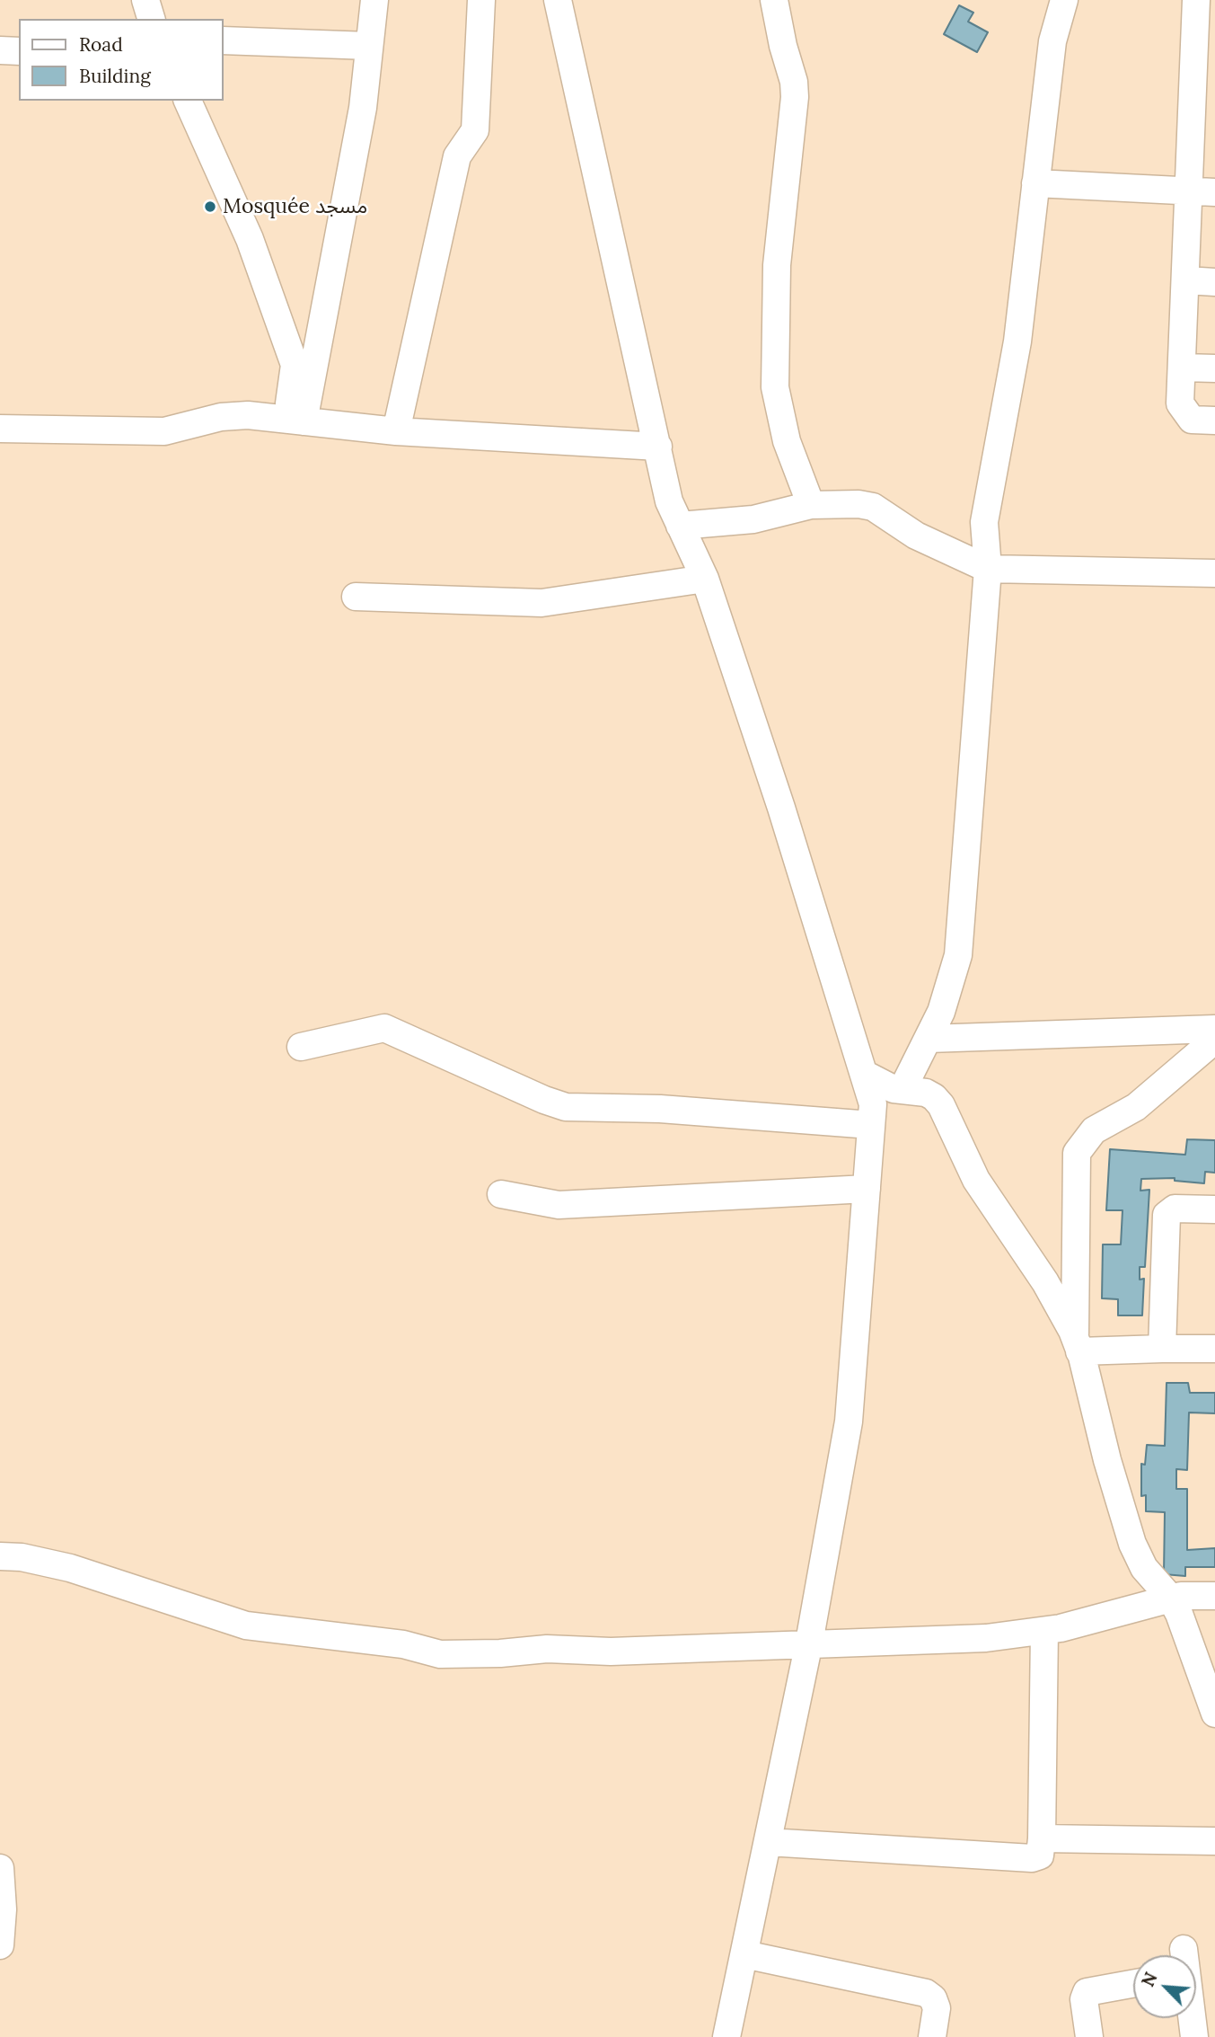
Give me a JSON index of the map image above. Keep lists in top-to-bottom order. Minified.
{"places":["Mosquée مسجد"],"legend":["Road","Building"],"north":"top left"}
